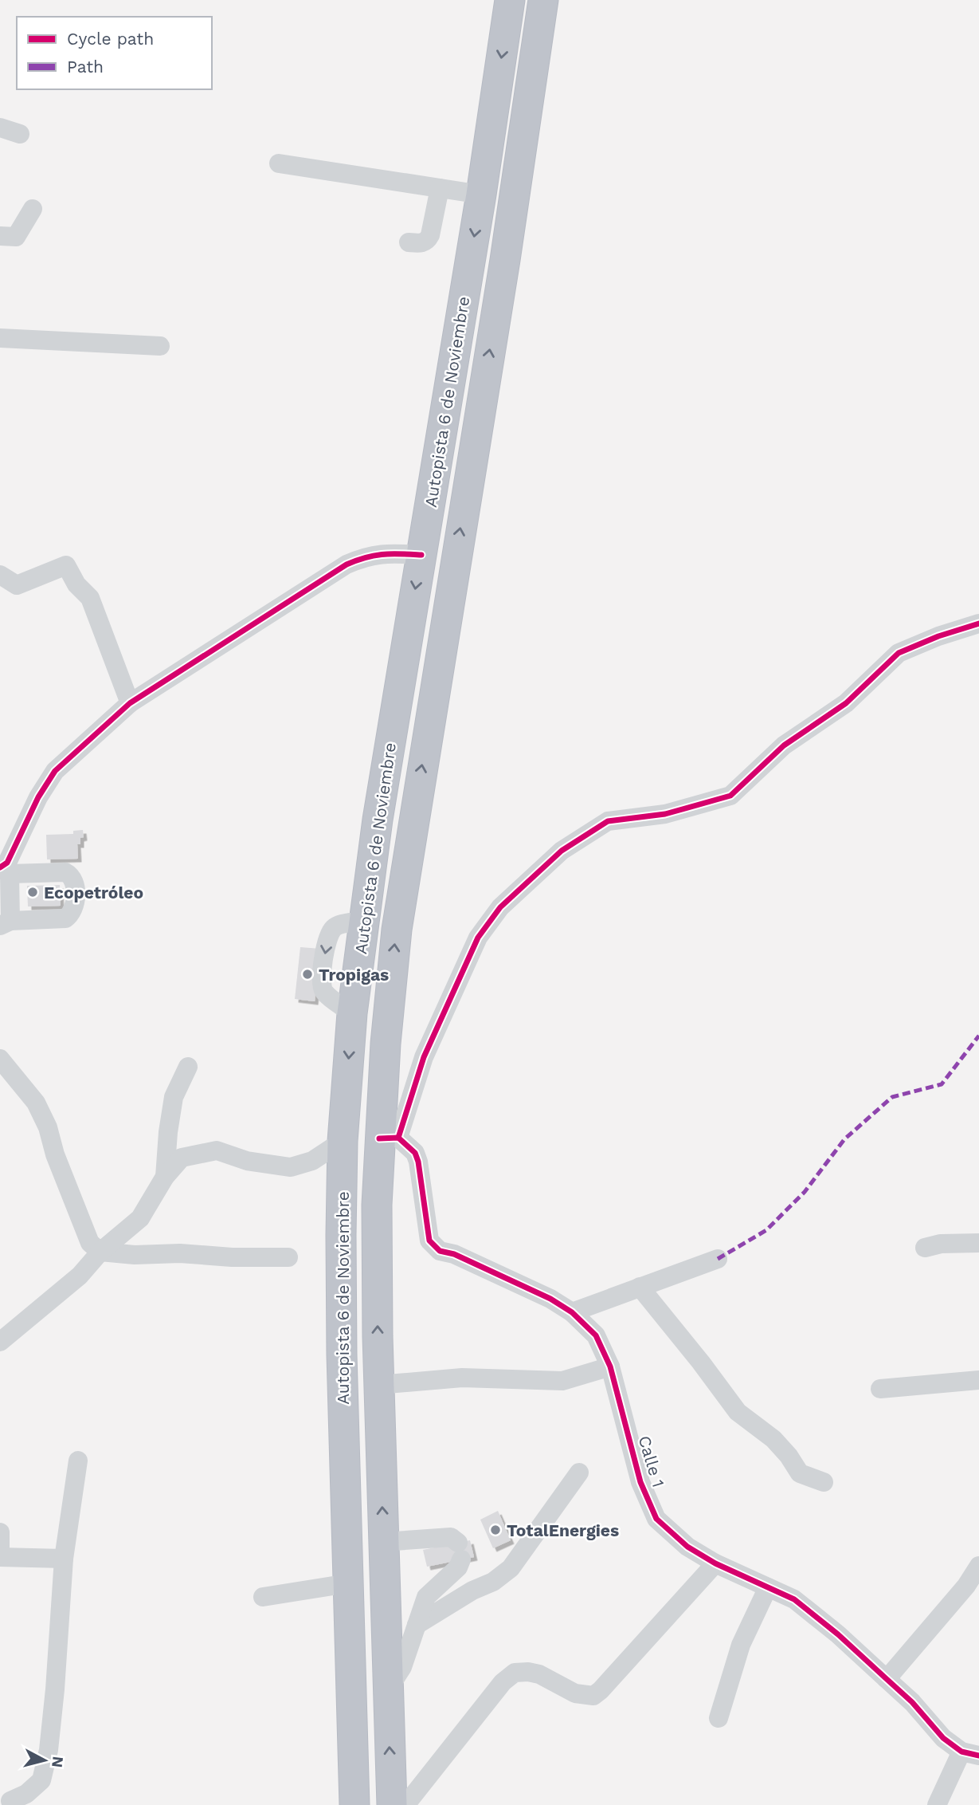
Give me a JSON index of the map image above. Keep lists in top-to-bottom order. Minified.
{"streets":{"highway":["Autopista 6 de Noviembre"],"street":["Calle 1"]},"crossings":[["Autopista 6 de Noviembre","Calle 1"]],"places":["Ecopetróleo","Tropigas","TotalEnergies"],"legend":["Cycle path","Path"],"north":"right"}
